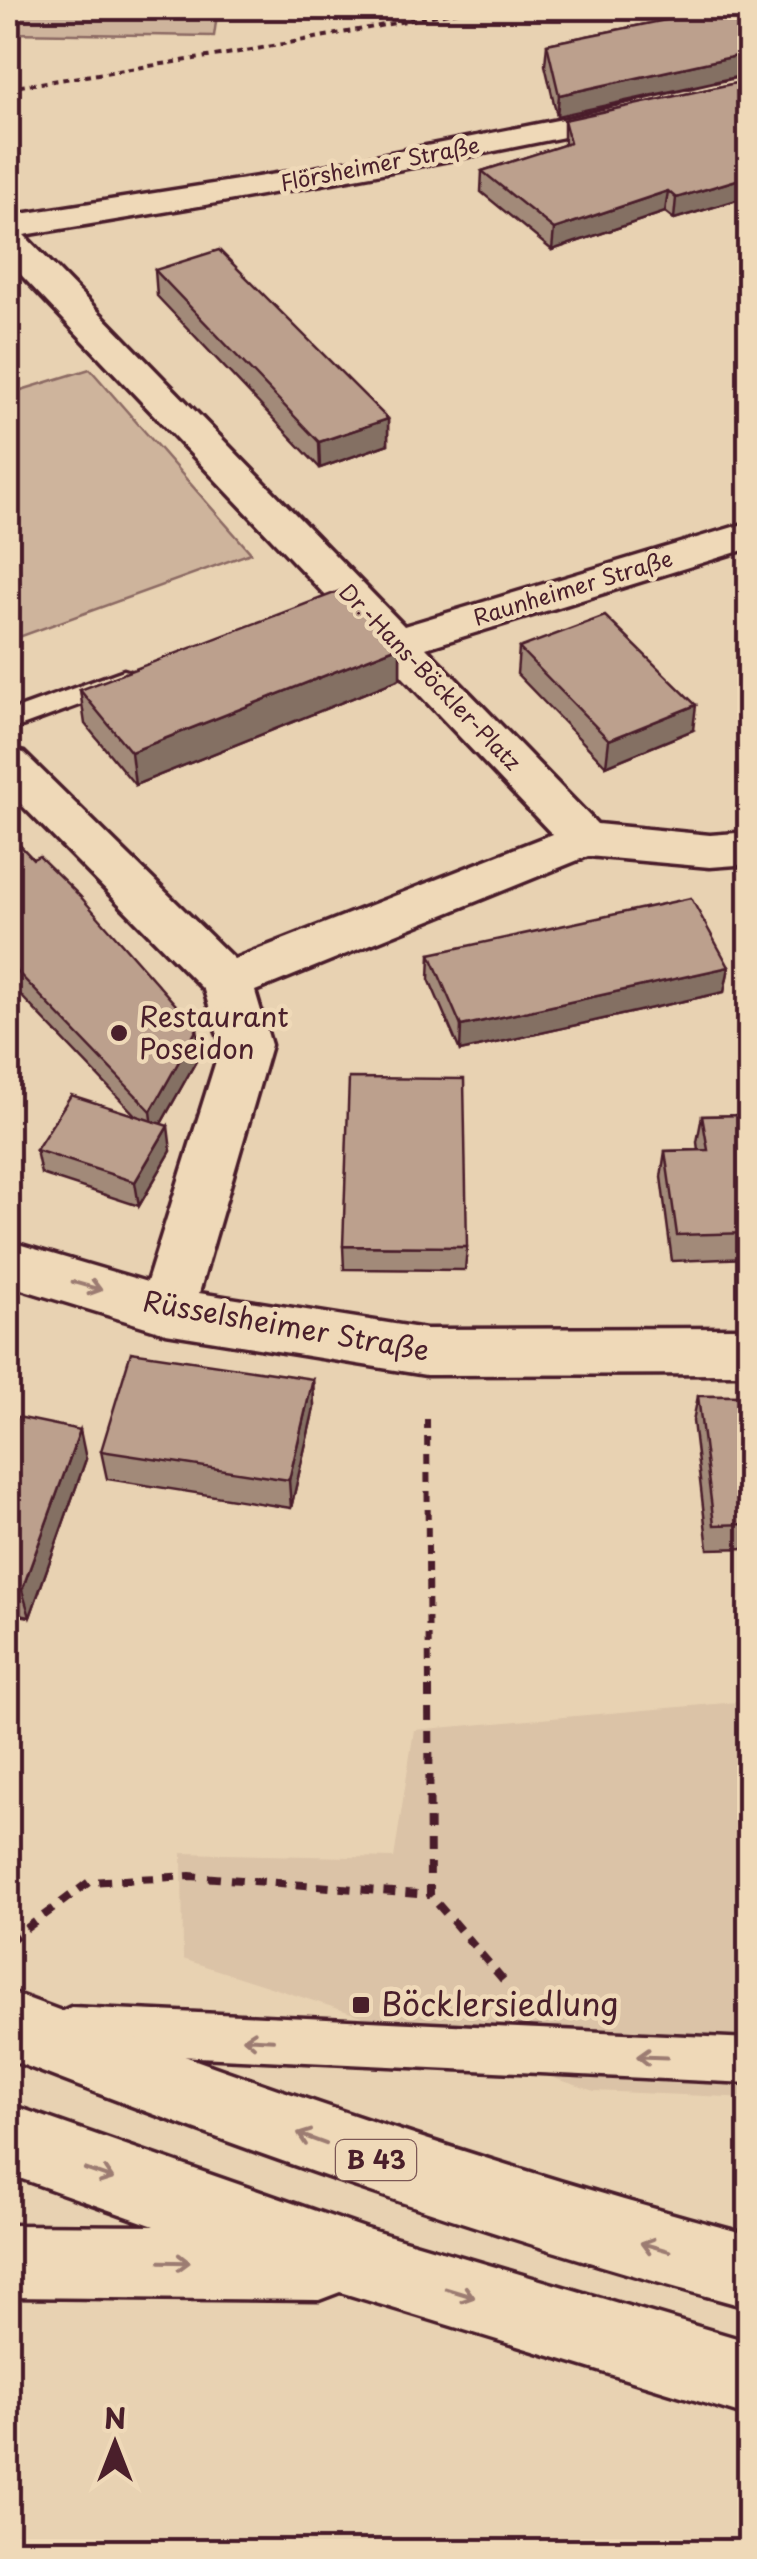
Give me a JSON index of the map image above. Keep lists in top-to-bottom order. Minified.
{"streets":{"main road":["Flörsheimer Straße","Raunheimer Straße","Dr.-Hans-Böckler-Platz","Rüsselsheimer Straße","B 43"]},"crossings":[["Raunheimer Straße","Dr.-Hans-Böckler-Platz"]],"places":{"other":["Restaurant Poseidon"],"transit":["Böcklersiedlung"]},"north":"top"}
